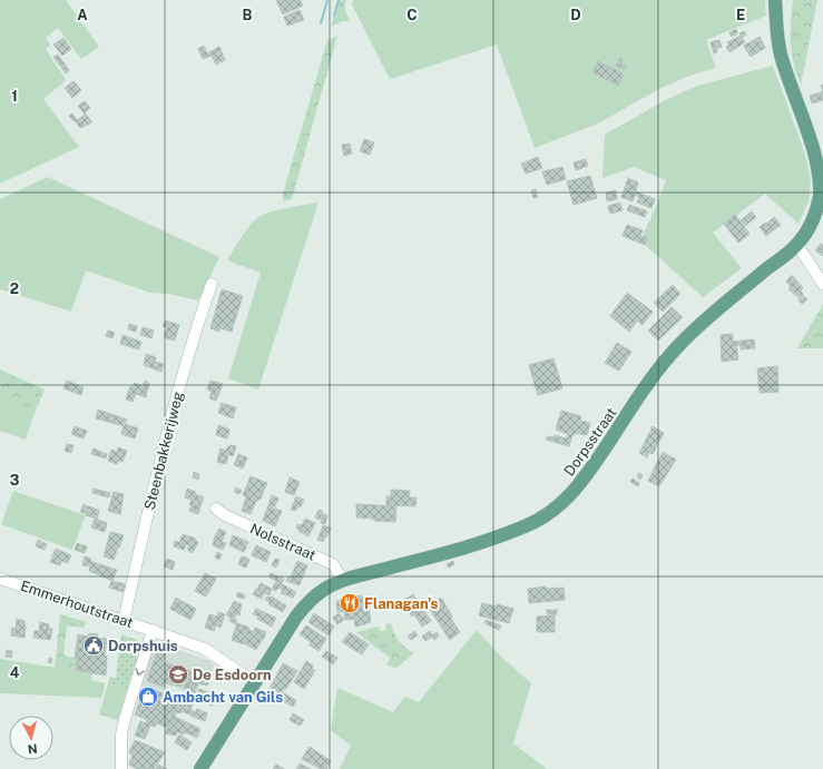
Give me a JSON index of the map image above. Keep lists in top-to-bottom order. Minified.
{"streets":{"main road":["Dorpsstraat"],"street":["Steenbakkerijweg","Nolsstraat","Emmerhoutstraat"]},"crossings":[["Dorpsstraat","Nolsstraat"],["Dorpsstraat","Emmerhoutstraat"],["Steenbakkerijweg","Emmerhoutstraat"]],"places":{"restaurant":["Flanagan's"],"public building":["Dorpshuis"],"school or university":["De Esdoorn"],"shop":["Ambacht van Gils"]},"north":"bottom","grid":{"columns":["A","B","C","D","E"],"rows":["1","2","3","4"]}}
